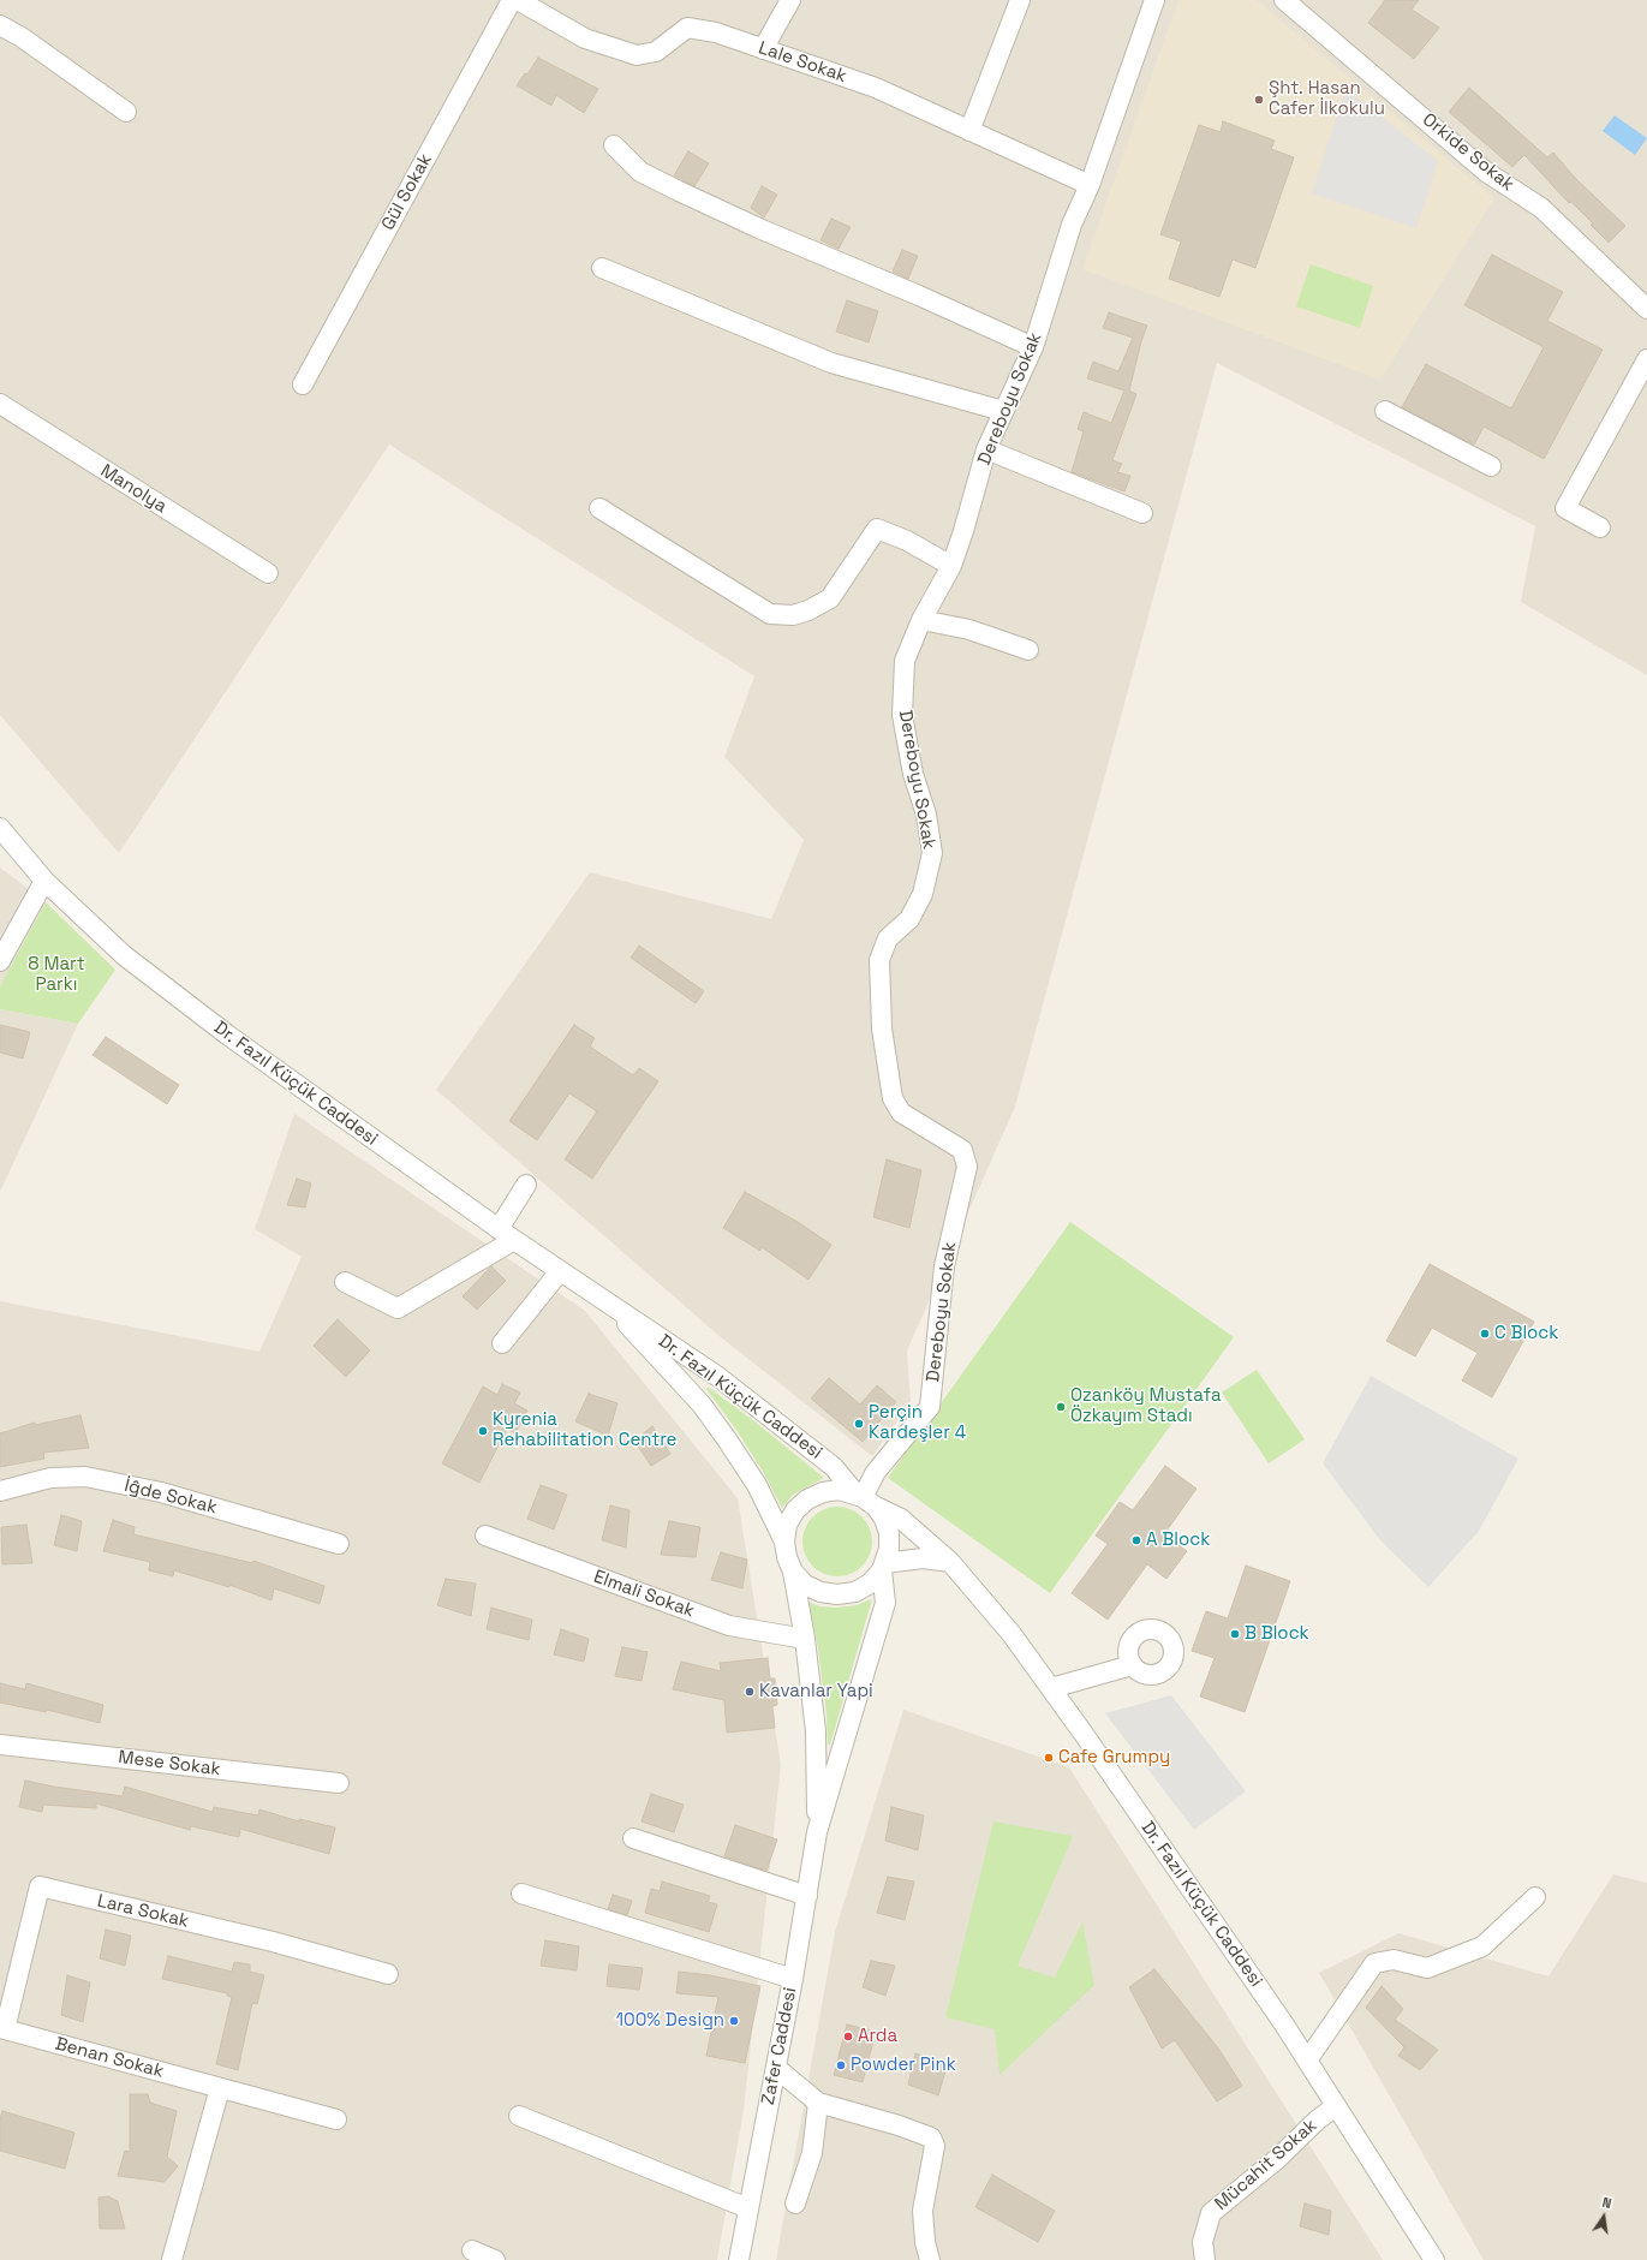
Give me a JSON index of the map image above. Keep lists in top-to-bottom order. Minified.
{"streets":{"street":["Lale Sokak","Orkide Sokak","Gül Sokak","Dereboyu Sokak","Manolya","Dr. Fazıl Küçük Caddesi","İĝde Sokak","Elmali Sokak","Mese Sokak","Lara Sokak","Zafer Caddesi","Benan Sokak","Mücahit Sokak"]},"crossings":[["Lale Sokak","Dereboyu Sokak"],["Dereboyu Sokak","Dr. Fazıl Küçük Caddesi"],["Dereboyu Sokak","Zafer Caddesi"],["Dr. Fazıl Küçük Caddesi","Zafer Caddesi"],["Dr. Fazıl Küçük Caddesi","Mücahit Sokak"],["Elmali Sokak","Zafer Caddesi"],["Lara Sokak","Benan Sokak"]],"parks":["8 Mart Parkı"],"places":["Şht. Hasan Cafer İlkokulu","C Block","Ozanköy Mustafa Özkayım Stadı","Perçin Kardeşler 4","Kyrenia Rehabilitation Centre","A Block","B Block","Kavanlar Yapi","Cafe Grumpy","100% Design","Arda","Powder Pink"],"north":"top"}
